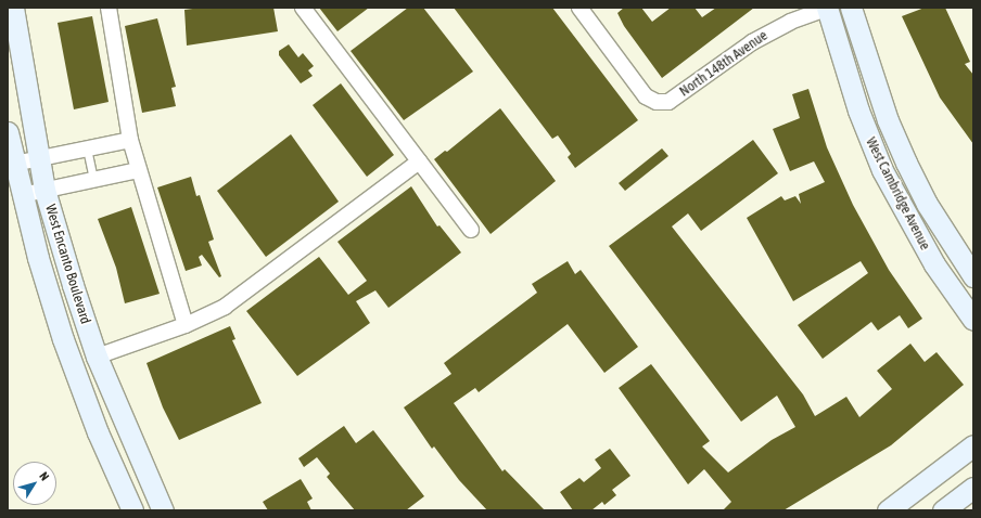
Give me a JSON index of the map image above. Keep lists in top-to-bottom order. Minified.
{"streets":{"main road":["West Cambridge Avenue","West Encanto Boulevard"],"street":["North 148th Avenue"]},"crossings":[["North 148th Avenue","West Cambridge Avenue"]],"north":"top right"}
